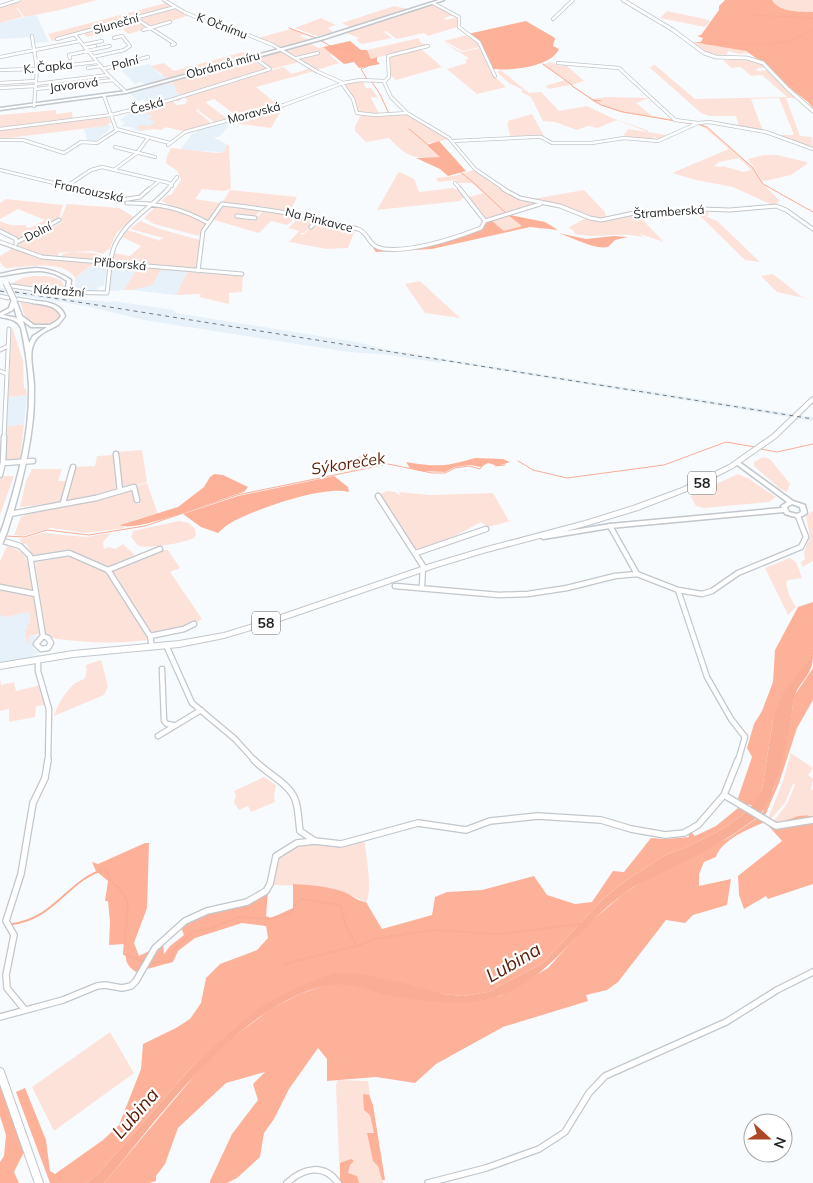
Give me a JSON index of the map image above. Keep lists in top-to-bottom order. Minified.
{"streets":{"main road":["Obránců míru","58"],"street":["Sluneční","K Očnímu","Polní","K. Čapka","Javorová","Česká","Moravská","Francouzská","Štramberská","Na Pinkavce","Dolní","Příborská","Nádražní"]},"crossings":[["Sluneční","K Očnímu"],["K Očnímu","Obránců míru"],["K Očnímu","Moravská"],["Obránců míru","Česká"],["Moravská","Štramberská"],["Štramberská","Na Pinkavce"],["Na Pinkavce","Příborská"],["Dolní","Příborská"],["Příborská","Nádražní"]],"water":["Sýkoreček","Lubina"],"north":"right"}
